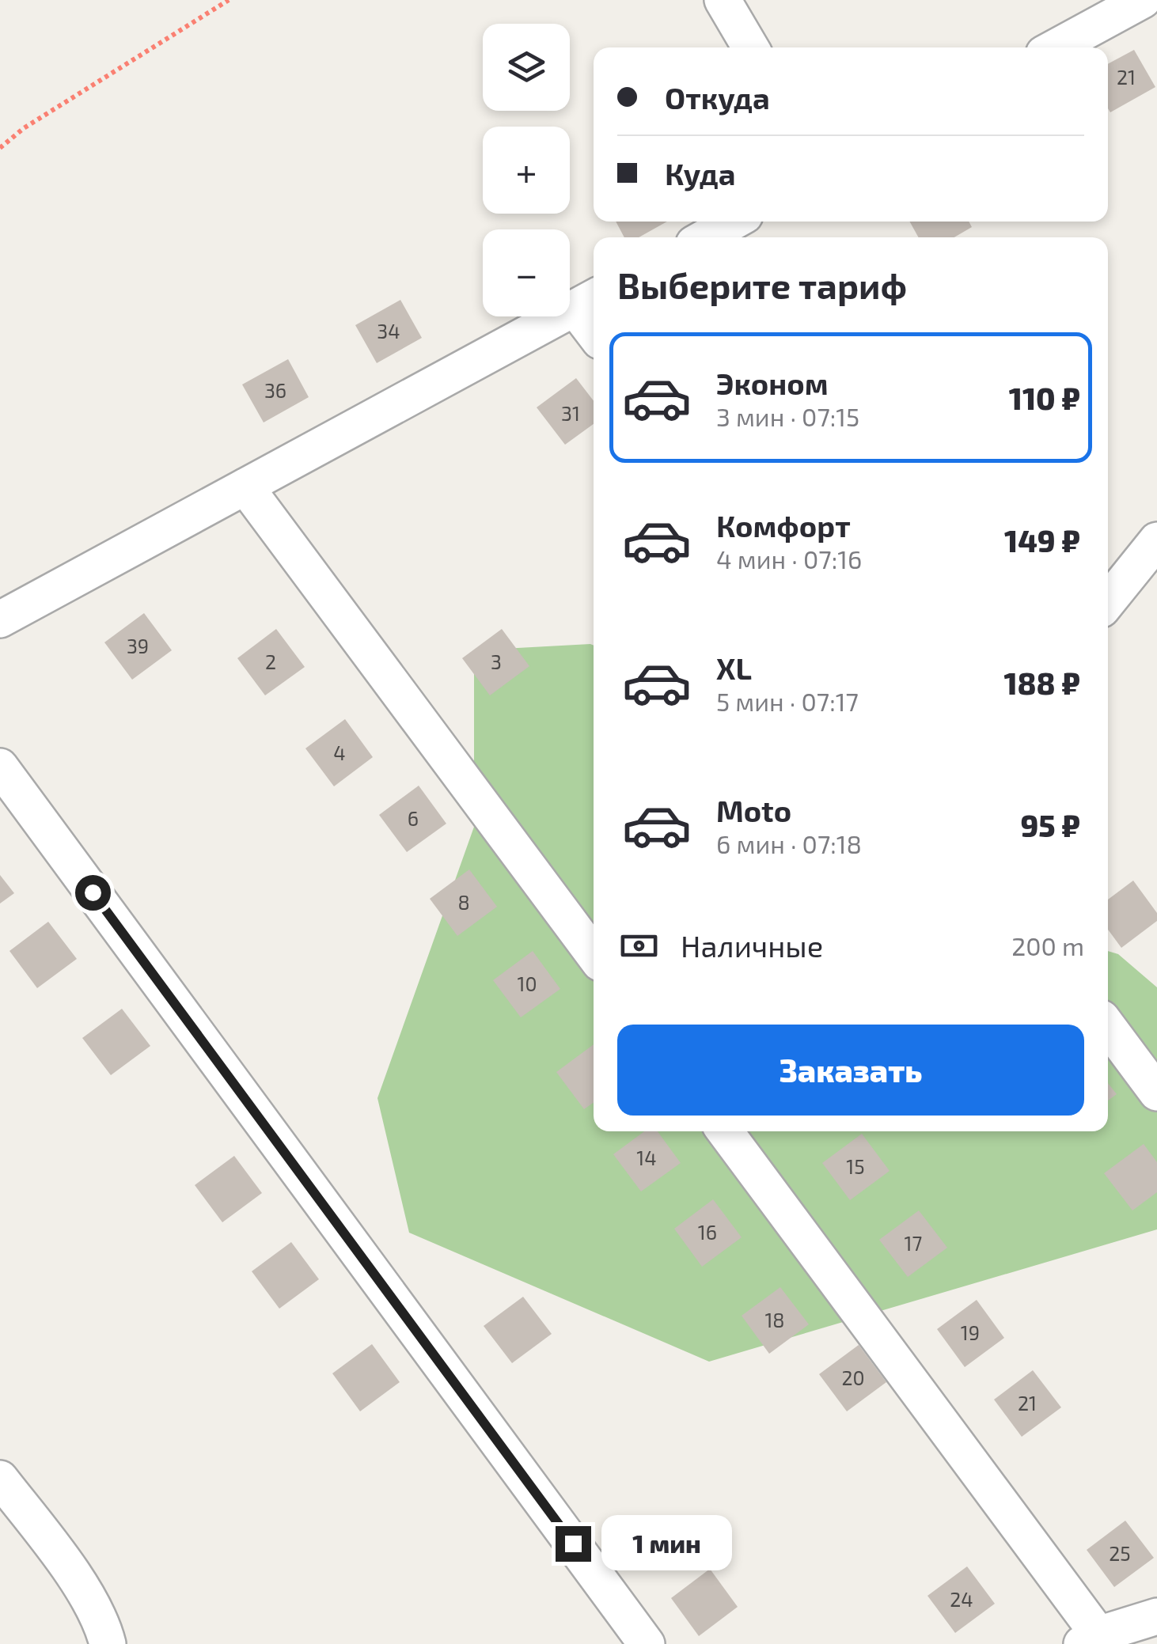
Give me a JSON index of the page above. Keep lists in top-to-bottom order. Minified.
{"house_numbers":["21","34","36","31","39","2","3","4","6","8","10","14","15","16","17","18","19","20","21","25","24"],"page":{"map_buttons":["+","−"],"banner":["Откуда","Куда"],"heading":"Выберите тариф","list":[{"name":"Эконом","note":"3 мин · 07:15","value":"110 ₽"},{"name":"Комфорт","note":"4 мин · 07:16","value":"149 ₽"},{"name":"XL","note":"5 мин · 07:17","value":"188 ₽"},{"name":"Moto","note":"6 мин · 07:18","value":"95 ₽"}],"pay":["Наличные","200 m"],"buttons":"Заказать","bubble":"1 мин"}}
